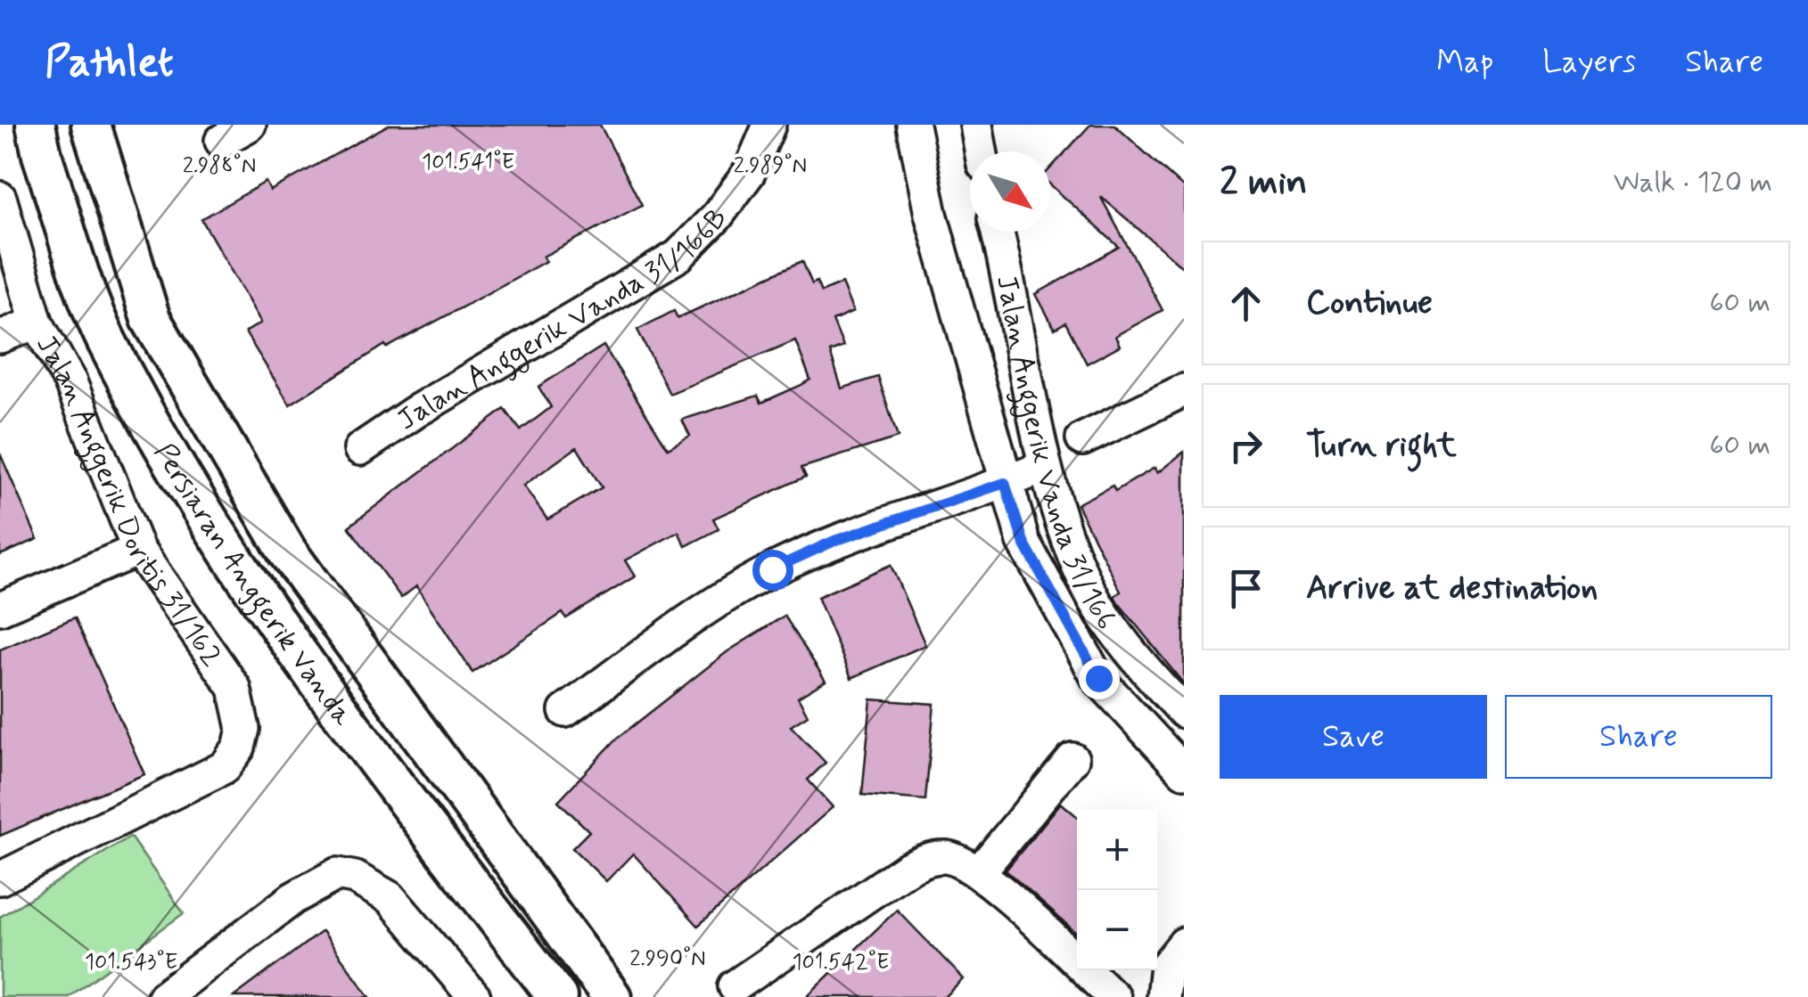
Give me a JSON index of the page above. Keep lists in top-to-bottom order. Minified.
{"streets":{"street":["Jalan Anggerik Vanda 31/166B","Jalan Anggerik Vanda 31/166","Jalan Anggerik Doritis 31/162","Persiaran Anggerik Vanda"]},"north":"bottom right","page":{"header":"Pathlet","nav":["Map","Layers","Share"],"heading":["2 min","Walk · 120 m"],"list":[["Continue","60 m"],["Turn right","60 m"],"Arrive at destination"],"buttons":["Save","Share"],"map_buttons":["+","−"]},"coordinates":["101.541°E","2.988°N","2.989°N","2.990°N","101.543°E","101.542°E"]}
